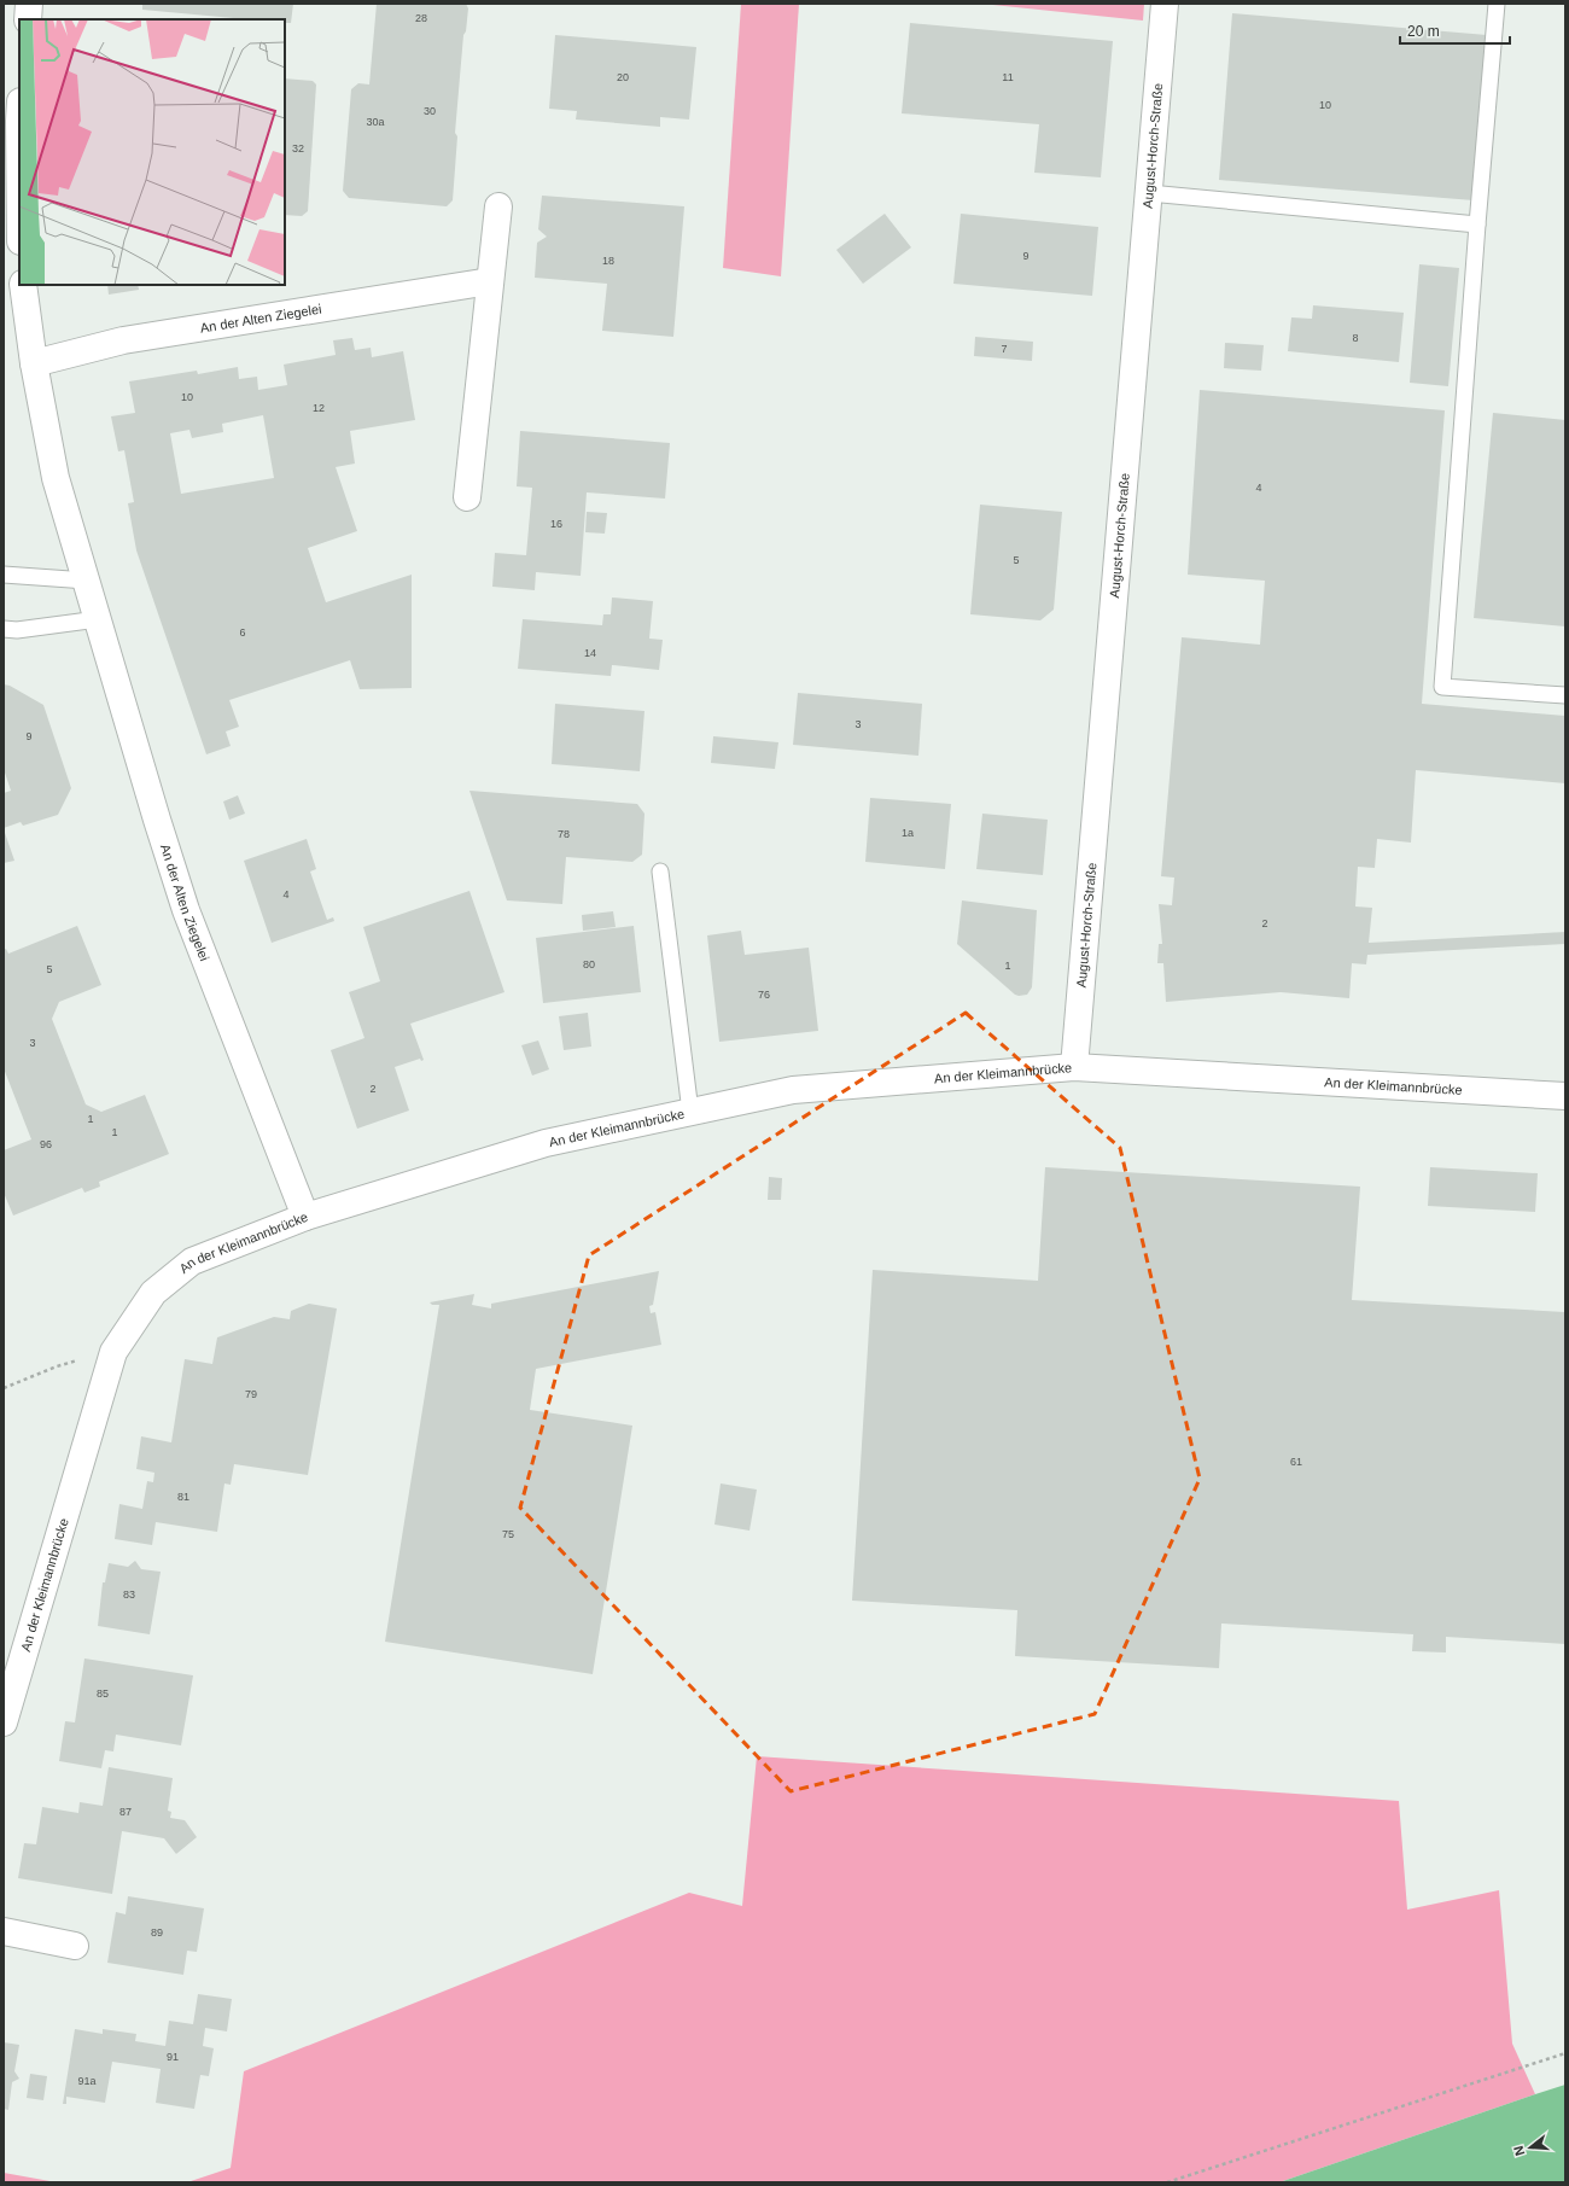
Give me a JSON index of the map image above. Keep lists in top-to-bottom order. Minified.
{"streets":{"street":["August-Horch-Straße","An der Alten Ziegelei","An der Kleimannbrücke"]},"crossings":[["August-Horch-Straße","An der Kleimannbrücke"],["An der Alten Ziegelei","An der Kleimannbrücke"]],"house_numbers":["28","20","11","10","30","30a","32","9","18","8","7","10","12","4","16","5","6","14","3","9","1a","78","4","2","80","1","5","76","3","2","1","1","96","79","61","81","75","83","85","87","89","91","91a"],"scale_bar":"20 m","north":"left"}
